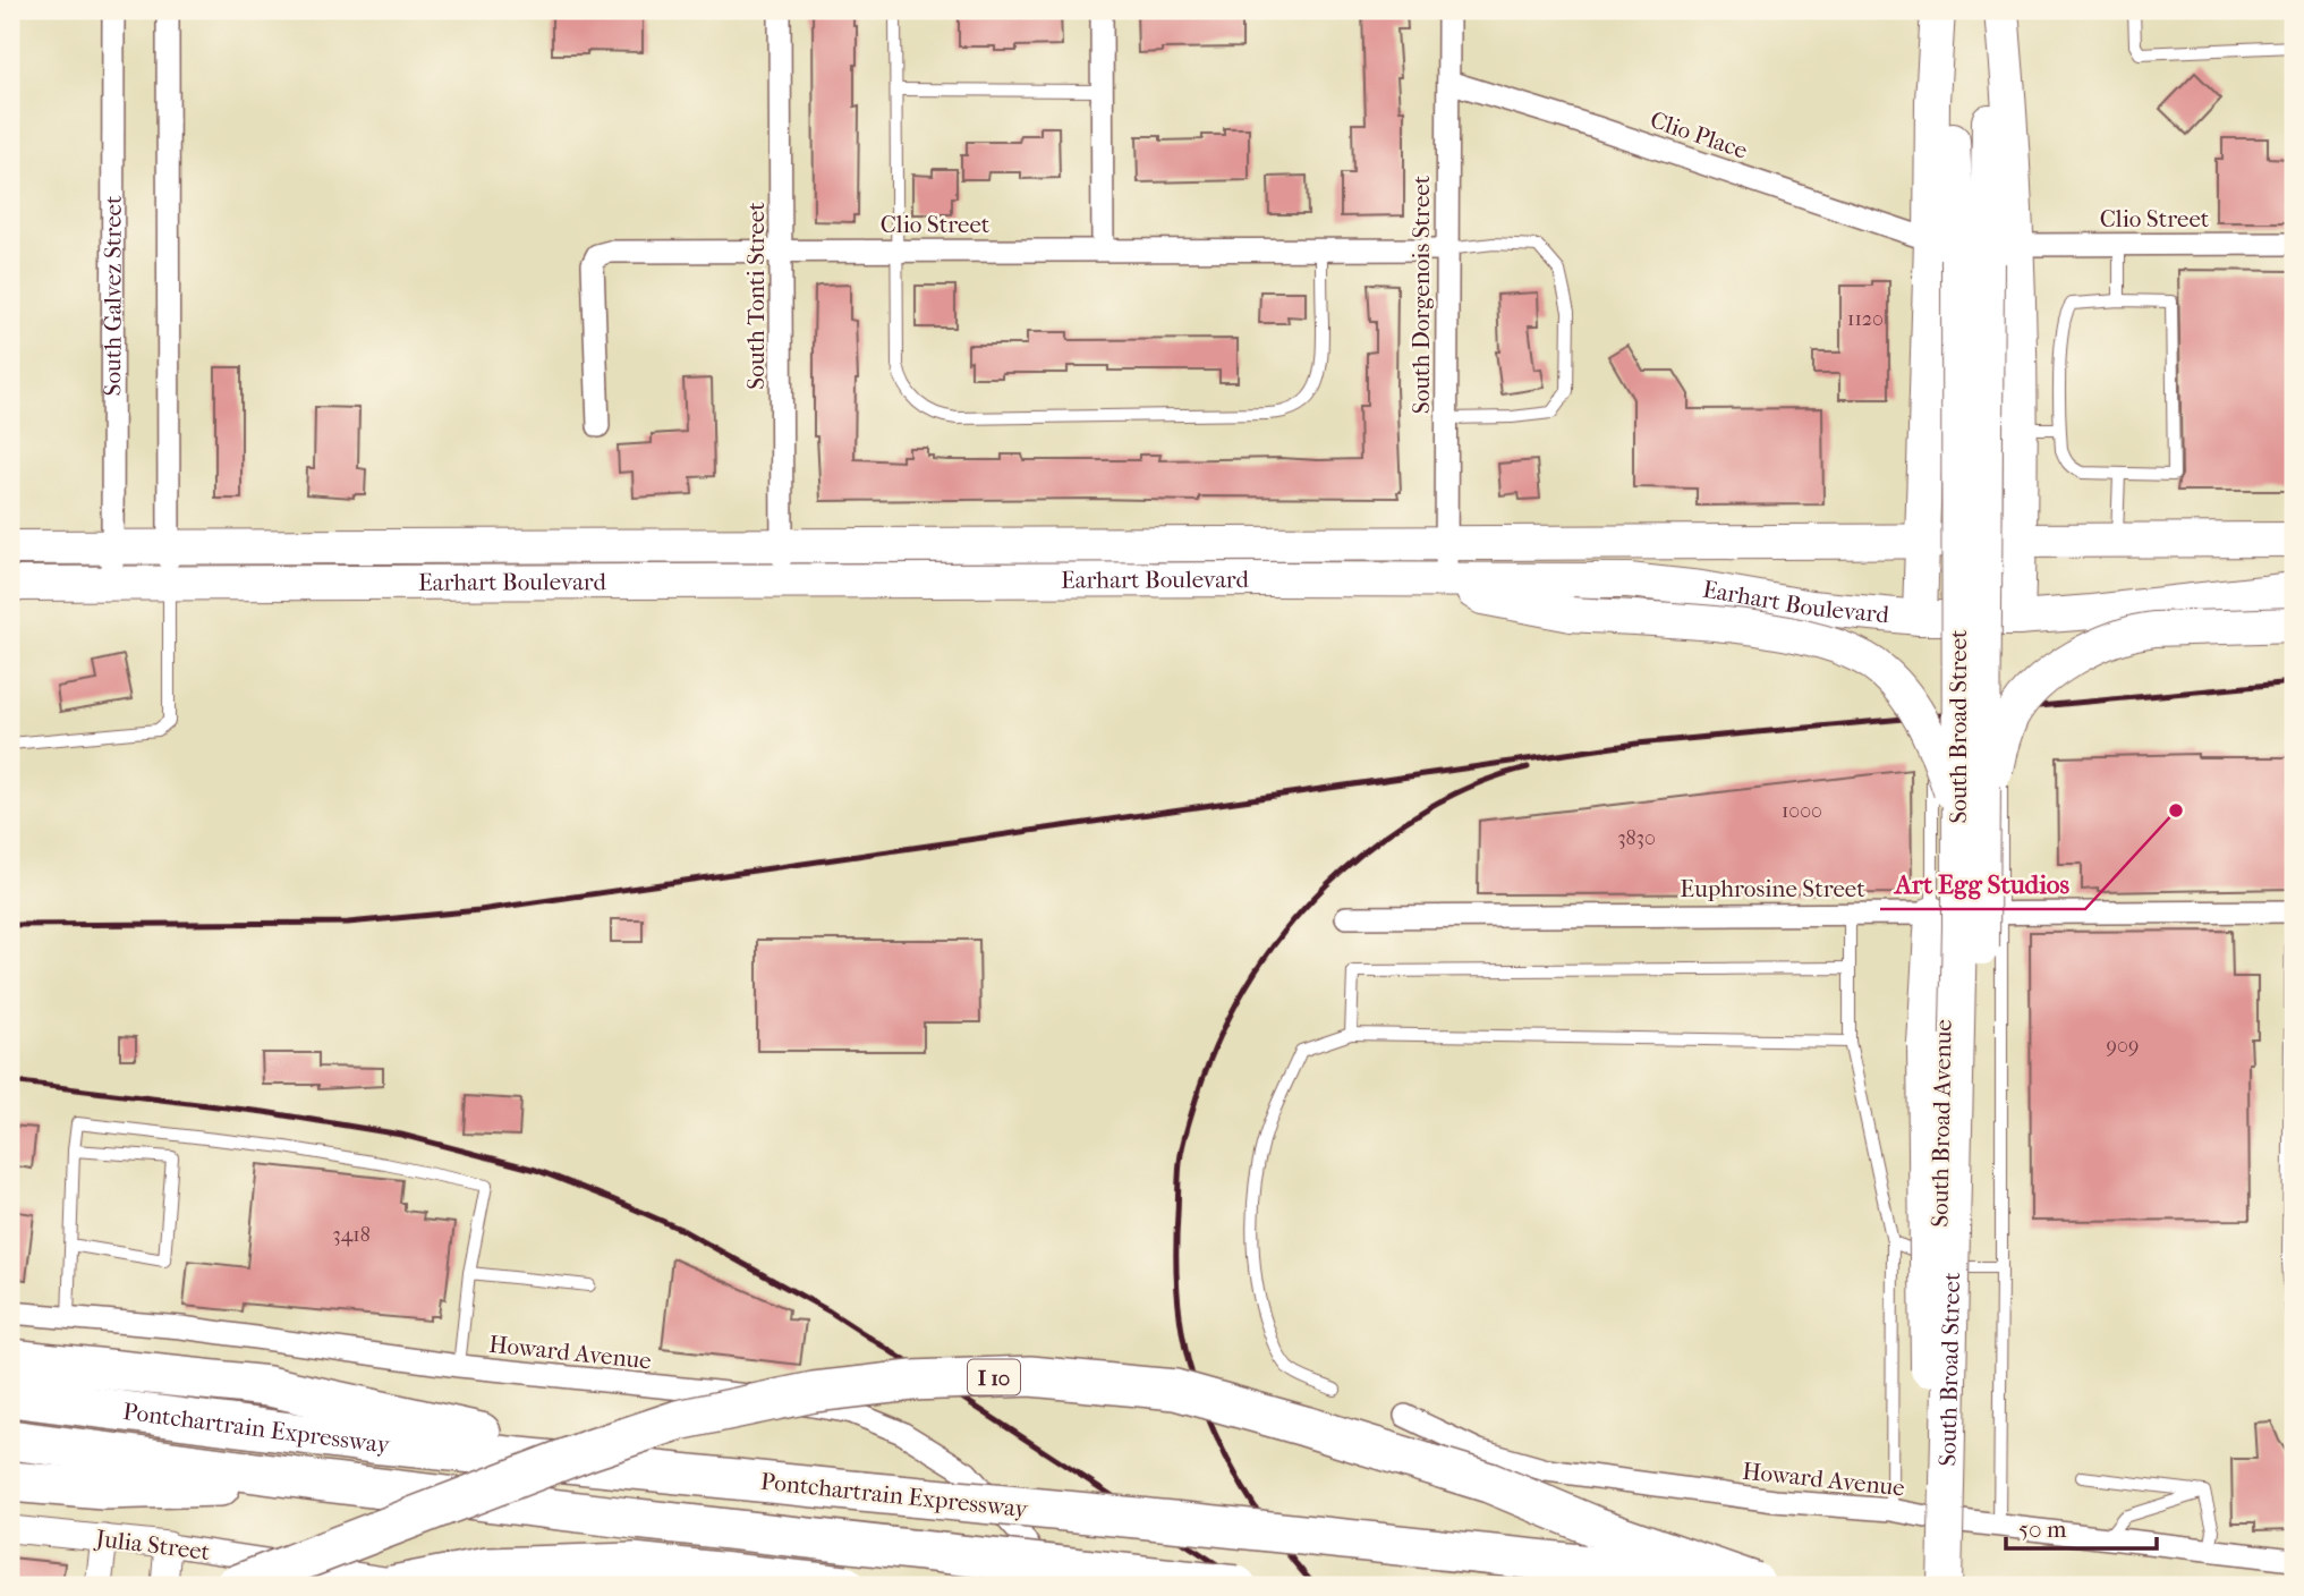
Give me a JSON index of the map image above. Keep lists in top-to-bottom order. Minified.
{"streets":{"highway":["I 10","Pontchartrain Expressway"],"main road":["Earhart Boulevard","South Broad Street"],"street":["Clio Place","Clio Street","South Dorgenois Street","South Tonti Street","South Galvez Street","Euphrosine Street","South Broad Avenue","Howard Avenue","Julia Street"]},"crossings":[["Clio Place","South Dorgenois Street"],["Clio Street","South Dorgenois Street"],["Clio Street","South Tonti Street"],["South Dorgenois Street","Earhart Boulevard"],["South Tonti Street","Earhart Boulevard"],["South Galvez Street","Earhart Boulevard"],["Euphrosine Street","South Broad Avenue"],["South Broad Avenue","Howard Avenue"],["I 10","Pontchartrain Expressway"]],"places":["Art Egg Studios"],"house_numbers":["1120","1000","3830","909","3418"],"scale_bar":"50 m"}
